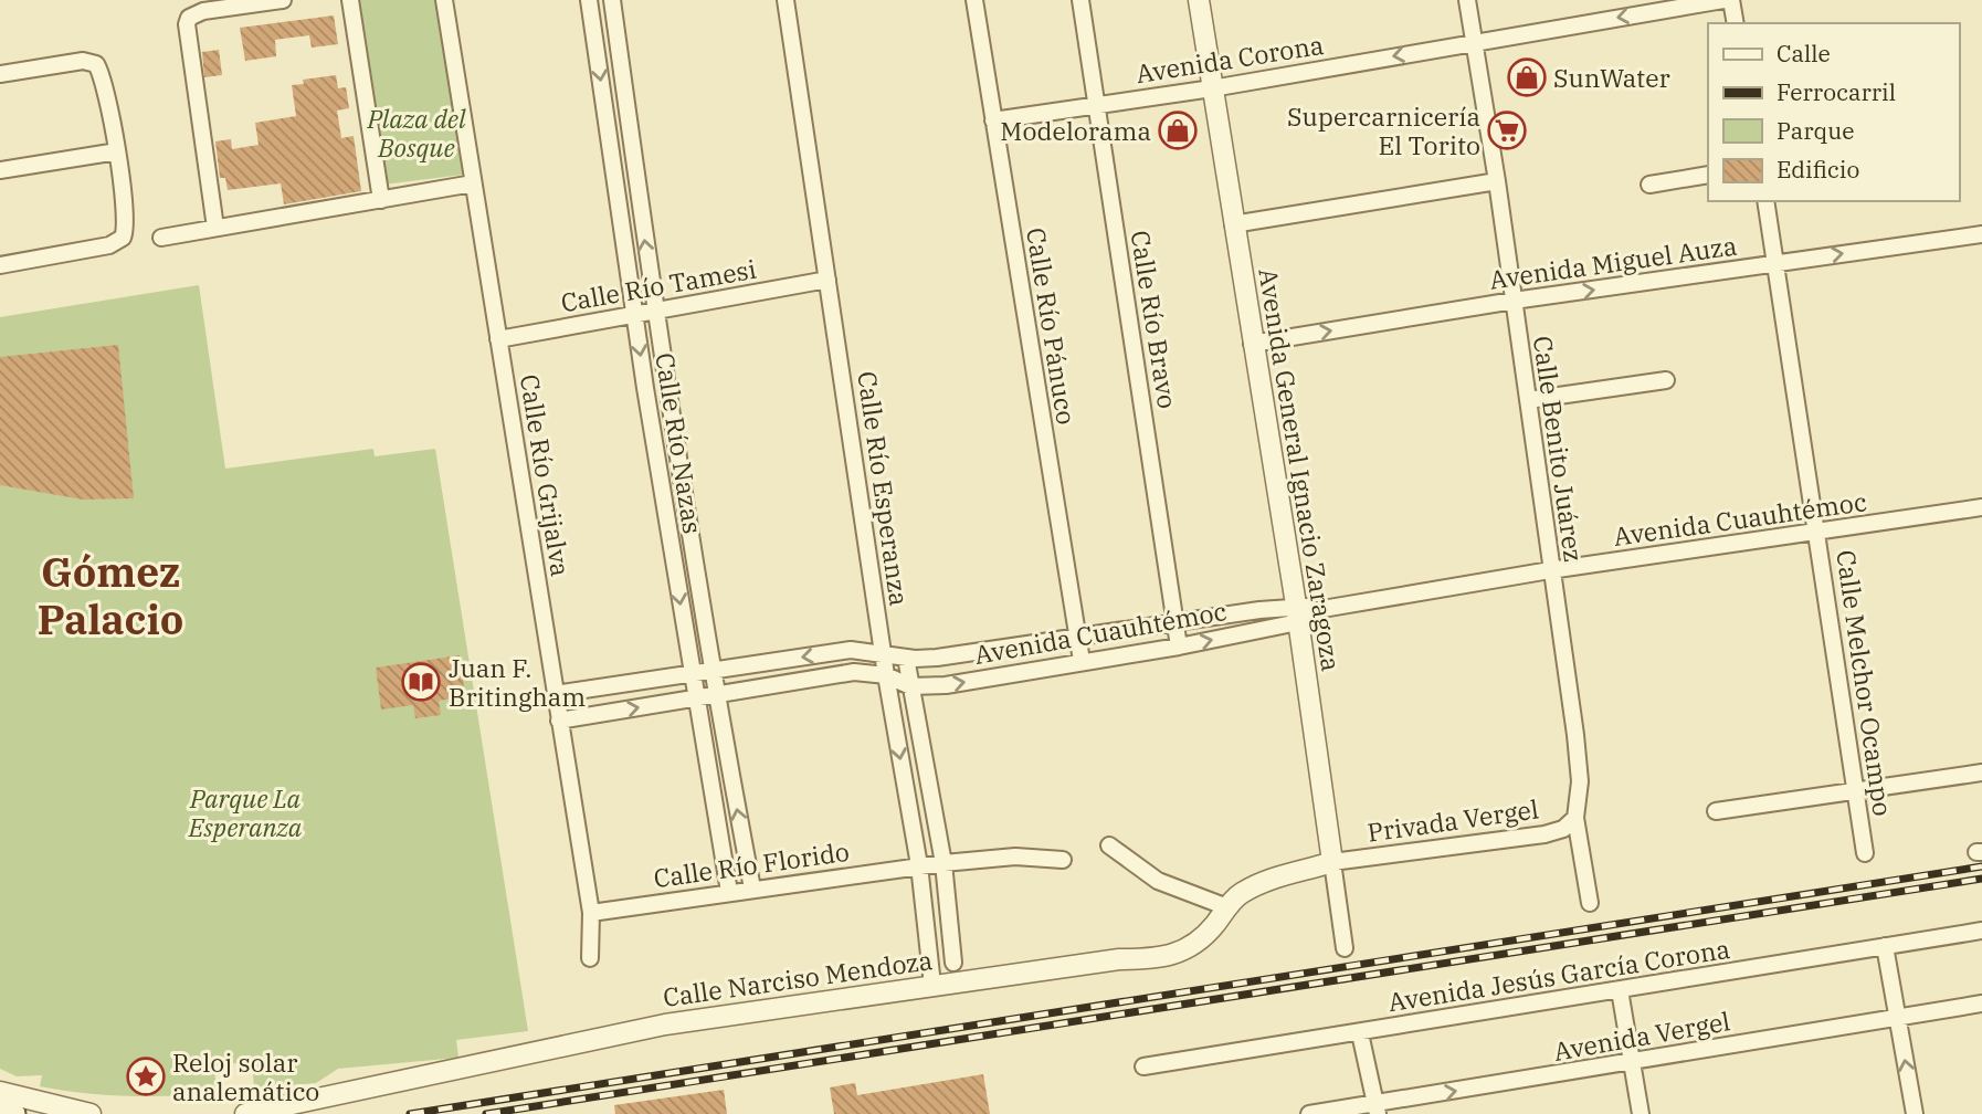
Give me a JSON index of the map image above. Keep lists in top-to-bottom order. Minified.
{"streets":{"street":["Avenida Corona","Avenida Miguel Auza","Calle Río Tamesi","Calle Río Bravo","Calle Río Pánuco","Calle Río Nazas","Calle Benito Juárez","Avenida General Ignacio Zaragoza","Calle Río Grijalva","Calle Río Esperanza","Avenida Cuauhtémoc","Calle Melchor Ocampo","Privada Vergel","Calle Río Florido","Avenida Jesús García Corona","Calle Narciso Mendoza","Avenida Vergel"]},"crossings":[["Avenida Corona","Calle Río Bravo"],["Avenida Corona","Calle Río Pánuco"],["Avenida Corona","Calle Benito Juárez"],["Avenida Corona","Avenida General Ignacio Zaragoza"],["Avenida Miguel Auza","Calle Benito Juárez"],["Avenida Miguel Auza","Avenida General Ignacio Zaragoza"],["Avenida Miguel Auza","Calle Melchor Ocampo"],["Calle Río Tamesi","Calle Río Nazas"],["Calle Río Tamesi","Calle Río Grijalva"],["Calle Río Tamesi","Calle Río Esperanza"],["Calle Río Bravo","Avenida Cuauhtémoc"],["Calle Río Pánuco","Avenida Cuauhtémoc"],["Calle Río Nazas","Avenida Cuauhtémoc"],["Calle Río Nazas","Calle Río Florido"],["Calle Benito Juárez","Avenida Cuauhtémoc"],["Calle Benito Juárez","Privada Vergel"],["Avenida General Ignacio Zaragoza","Avenida Cuauhtémoc"],["Avenida General Ignacio Zaragoza","Privada Vergel"],["Avenida General Ignacio Zaragoza","Calle Narciso Mendoza"],["Calle Río Grijalva","Avenida Cuauhtémoc"],["Calle Río Grijalva","Calle Río Florido"],["Calle Río Esperanza","Avenida Cuauhtémoc"],["Calle Río Esperanza","Calle Río Florido"],["Calle Río Esperanza","Calle Narciso Mendoza"],["Avenida Cuauhtémoc","Calle Melchor Ocampo"],["Privada Vergel","Calle Narciso Mendoza"]],"one_way":["Avenida Corona","Avenida Vergel"],"districts":["Gómez Palacio"],"parks":["Plaza del Bosque","Parque La Esperanza"],"places":{"shop":["SunWater","Modelorama"],"supermarket":["Supercarnicería El Torito"],"library":["Juan F. Britingham"],"place":["Reloj solar analemático"]},"legend":["Calle","Ferrocarril","Parque","Edificio"]}
